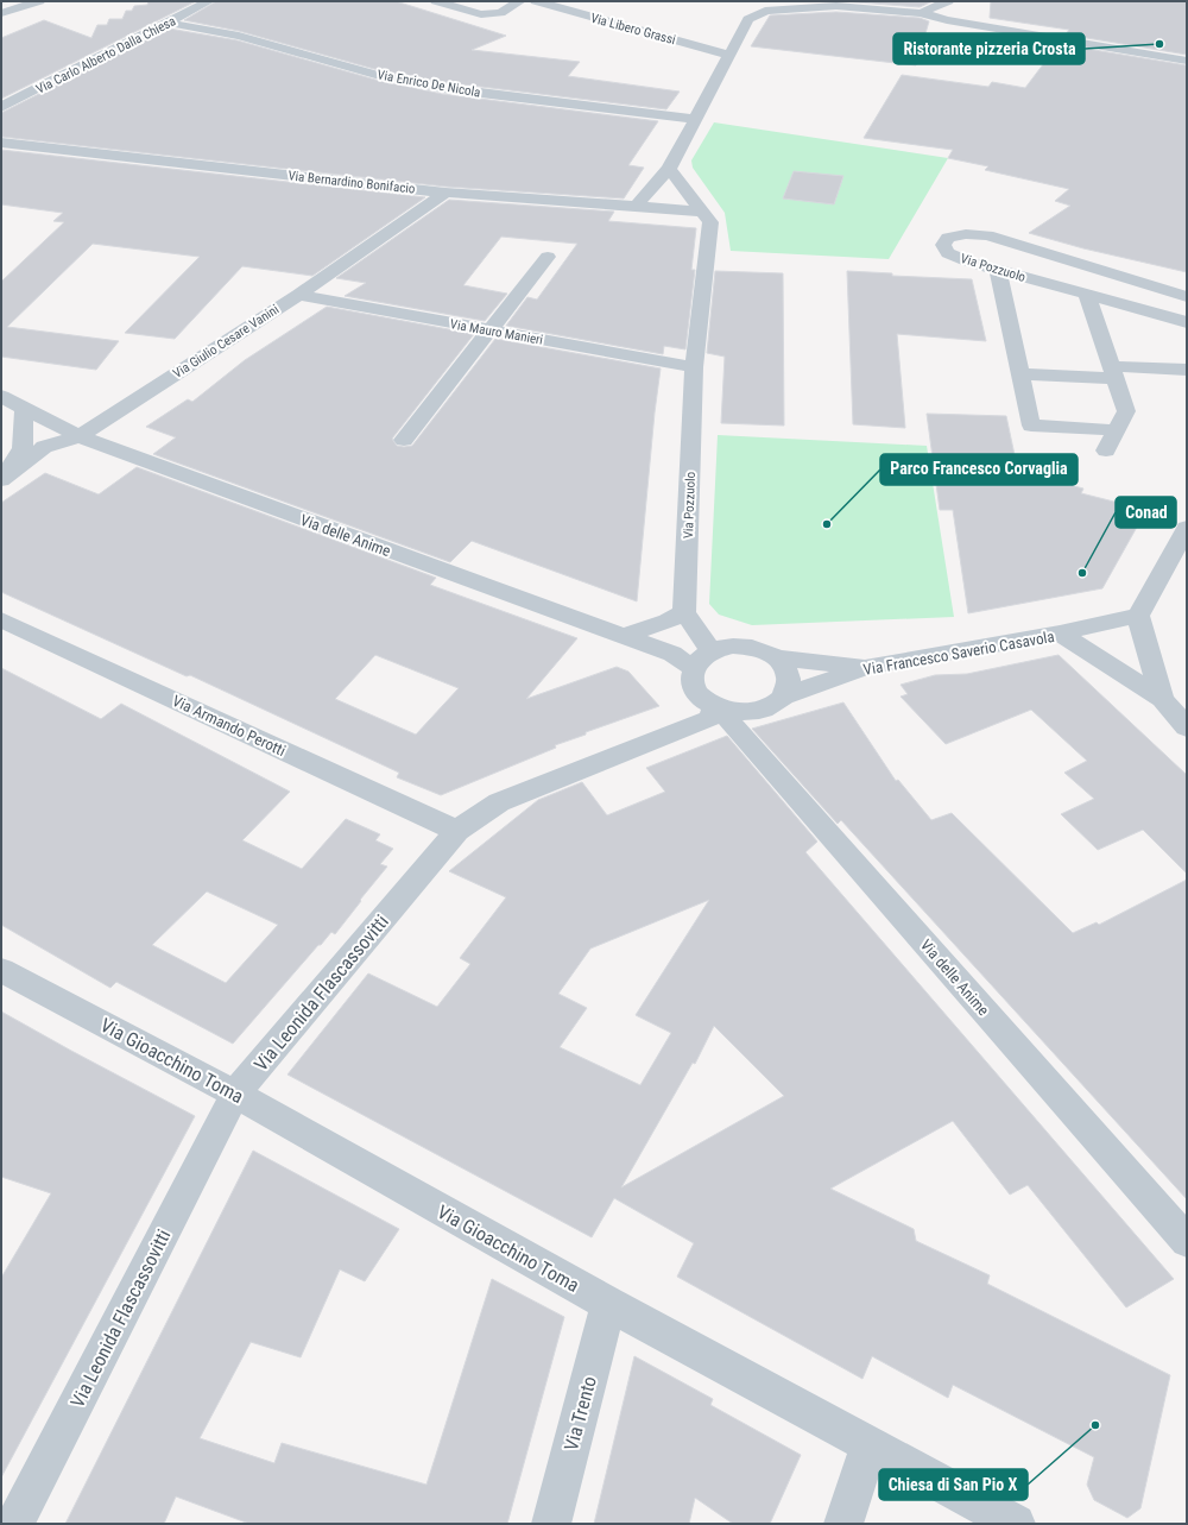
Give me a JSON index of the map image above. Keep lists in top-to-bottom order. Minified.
{"streets":{"street":["Via Libero Grassi","Via Carlo Alberto Dalla Chiesa","Via Enrico De Nicola","Via Bernardino Bonifacio","Via Pozzuolo","Via Mauro Manieri","Via Giulio Cesare Vanini","Via delle Anime","Via Francesco Saverio Casavola","Via Armando Perotti","Via Leonida Flascassovitti","Via Gioacchino Toma","Via Trento"]},"crossings":[["Via Carlo Alberto Dalla Chiesa","Via Enrico De Nicola"],["Via Bernardino Bonifacio","Via Pozzuolo"],["Via Bernardino Bonifacio","Via Giulio Cesare Vanini"],["Via Pozzuolo","Via Mauro Manieri"],["Via Mauro Manieri","Via Giulio Cesare Vanini"],["Via Giulio Cesare Vanini","Via delle Anime"],["Via delle Anime","Via Francesco Saverio Casavola"],["Via delle Anime","Via Leonida Flascassovitti"],["Via Francesco Saverio Casavola","Via Leonida Flascassovitti"],["Via Armando Perotti","Via Leonida Flascassovitti"],["Via Leonida Flascassovitti","Via Gioacchino Toma"],["Via Gioacchino Toma","Via Trento"]],"places":["Ristorante pizzeria Crosta","Parco Francesco Corvaglia","Conad","Chiesa di San Pio X"]}
